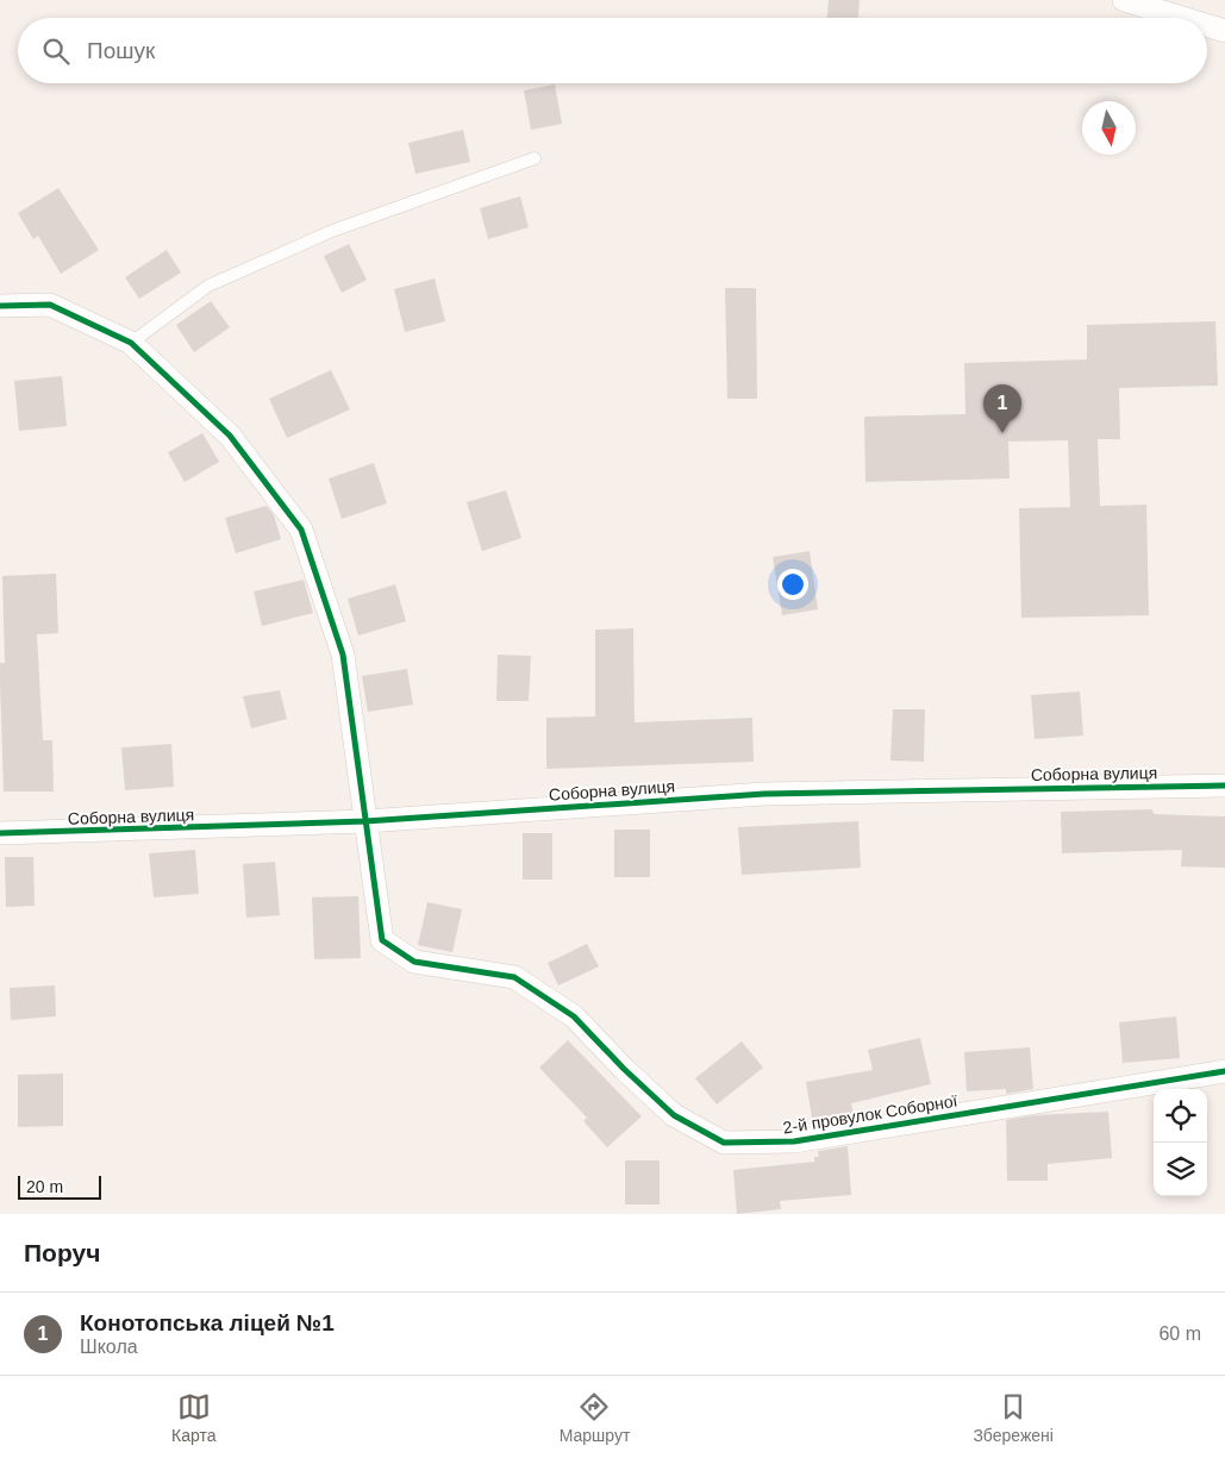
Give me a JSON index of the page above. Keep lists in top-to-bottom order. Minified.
{"streets":{"street":["Соборна вулиця","2-й провулок Соборної"]},"crossings":[["Соборна вулиця","2-й провулок Соборної"]],"scale_bar":"20 m","north":"bottom","page":{"search":"Пошук","pins":"1","scale":"20 m","heading":"Поруч","list":[{"mark":"1","name":"Конотопська ліцей №1","note":"Школа","value":"60 m"}],"nav":["Карта","Маршрут","Збережені"]}}
